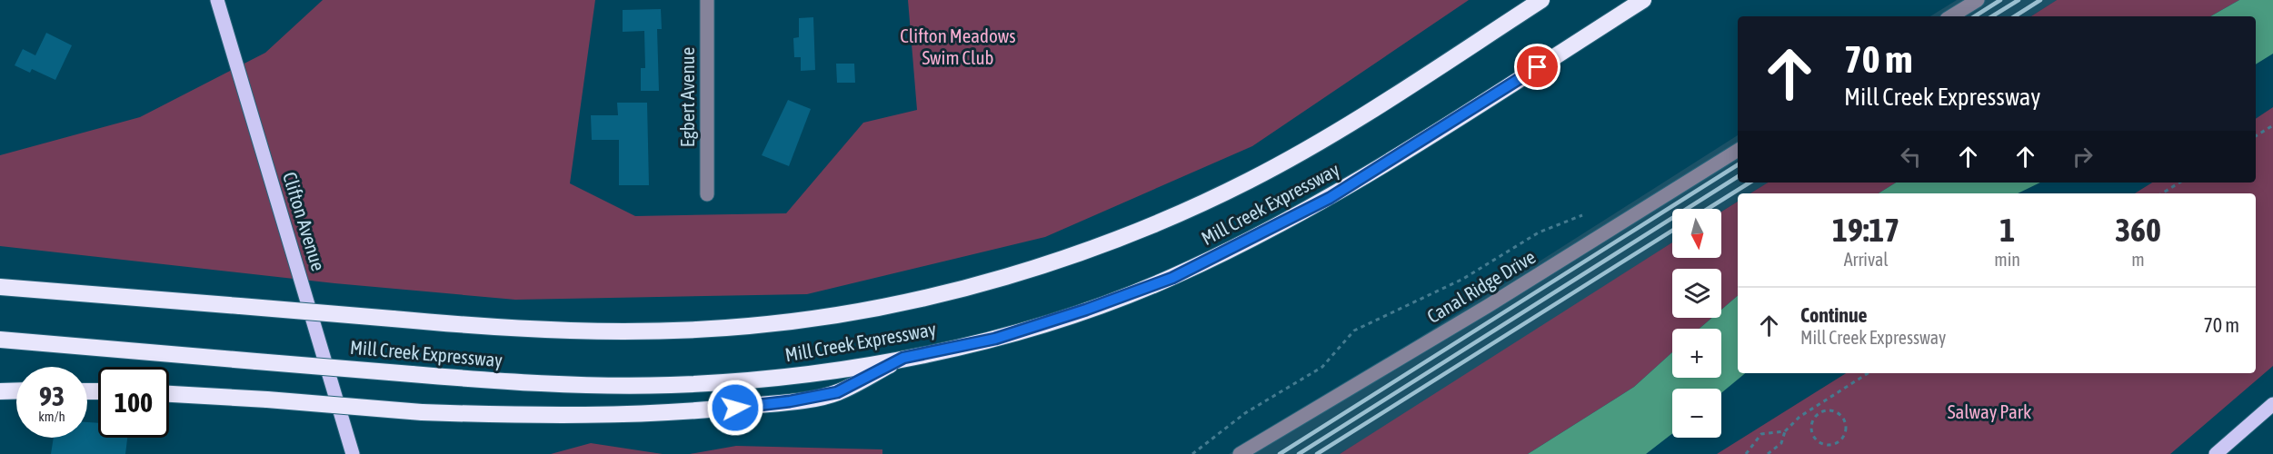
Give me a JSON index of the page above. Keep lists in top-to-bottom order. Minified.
{"streets":{"highway":["Mill Creek Expressway"],"main road":["Clifton Avenue"],"street":["Egbert Avenue","Canal Ridge Drive"]},"parks":["Clifton Meadows Swim Club","Salway Park"],"north":"bottom","page":{"turn":["70 m","Mill Creek Expressway"],"eta":["19:17","Arrival","1","min","360","m"],"map_buttons":["+","−"],"list":[{"name":"Continue","note":"Mill Creek Expressway","value":"70 m"}],"speed":"93 km/h","limit":"100"}}
